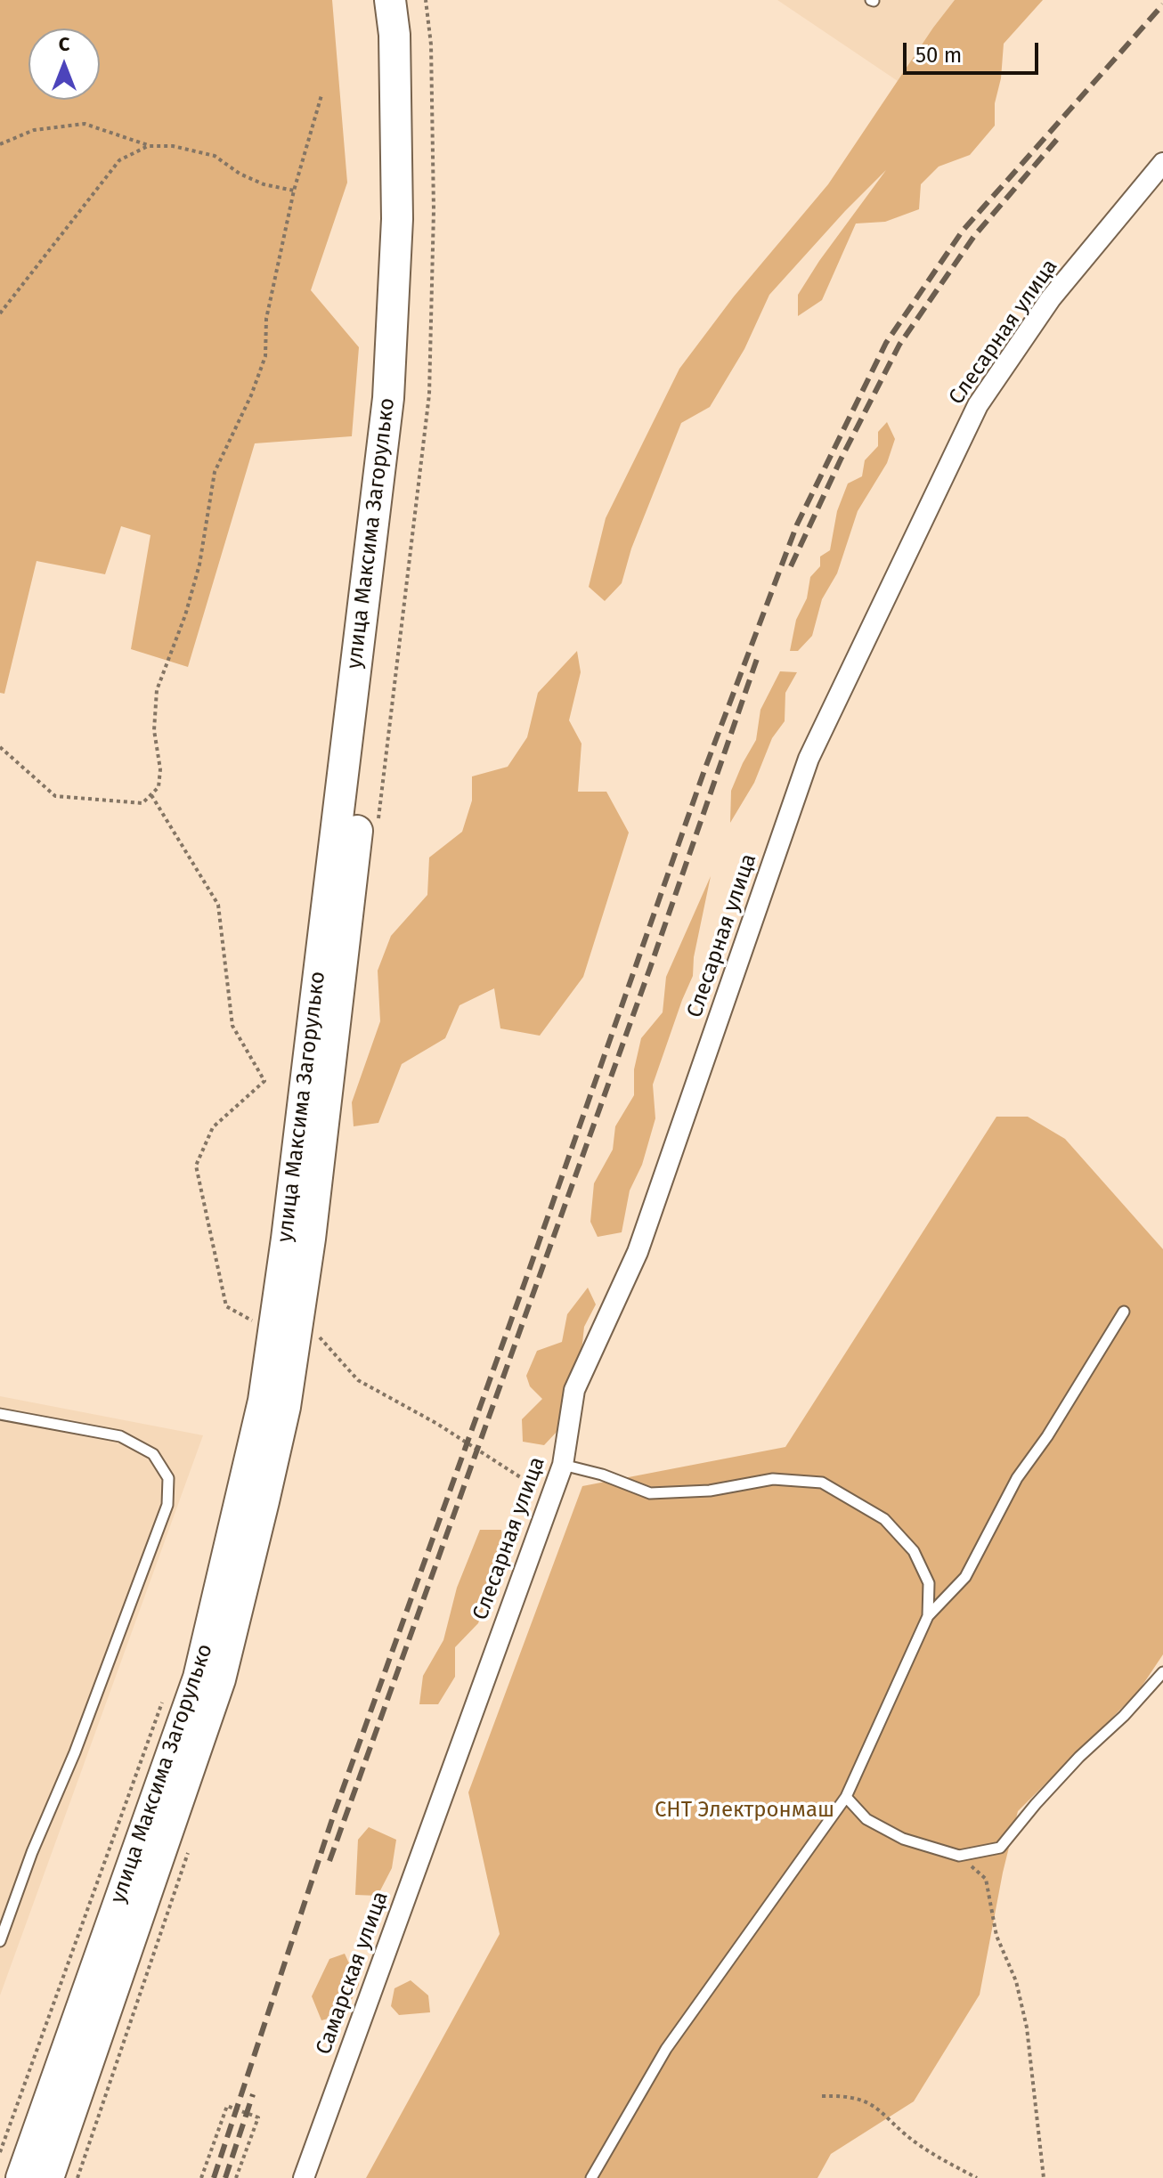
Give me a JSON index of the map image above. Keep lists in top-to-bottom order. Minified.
{"streets":{"main road":["улица Максима Загорулько"],"street":["Слесарная улица","Самарская улица"]},"crossings":[["Слесарная улица","Самарская улица"]],"parks":["СНТ Электронмаш"],"scale_bar":"50 m","north":"top"}
